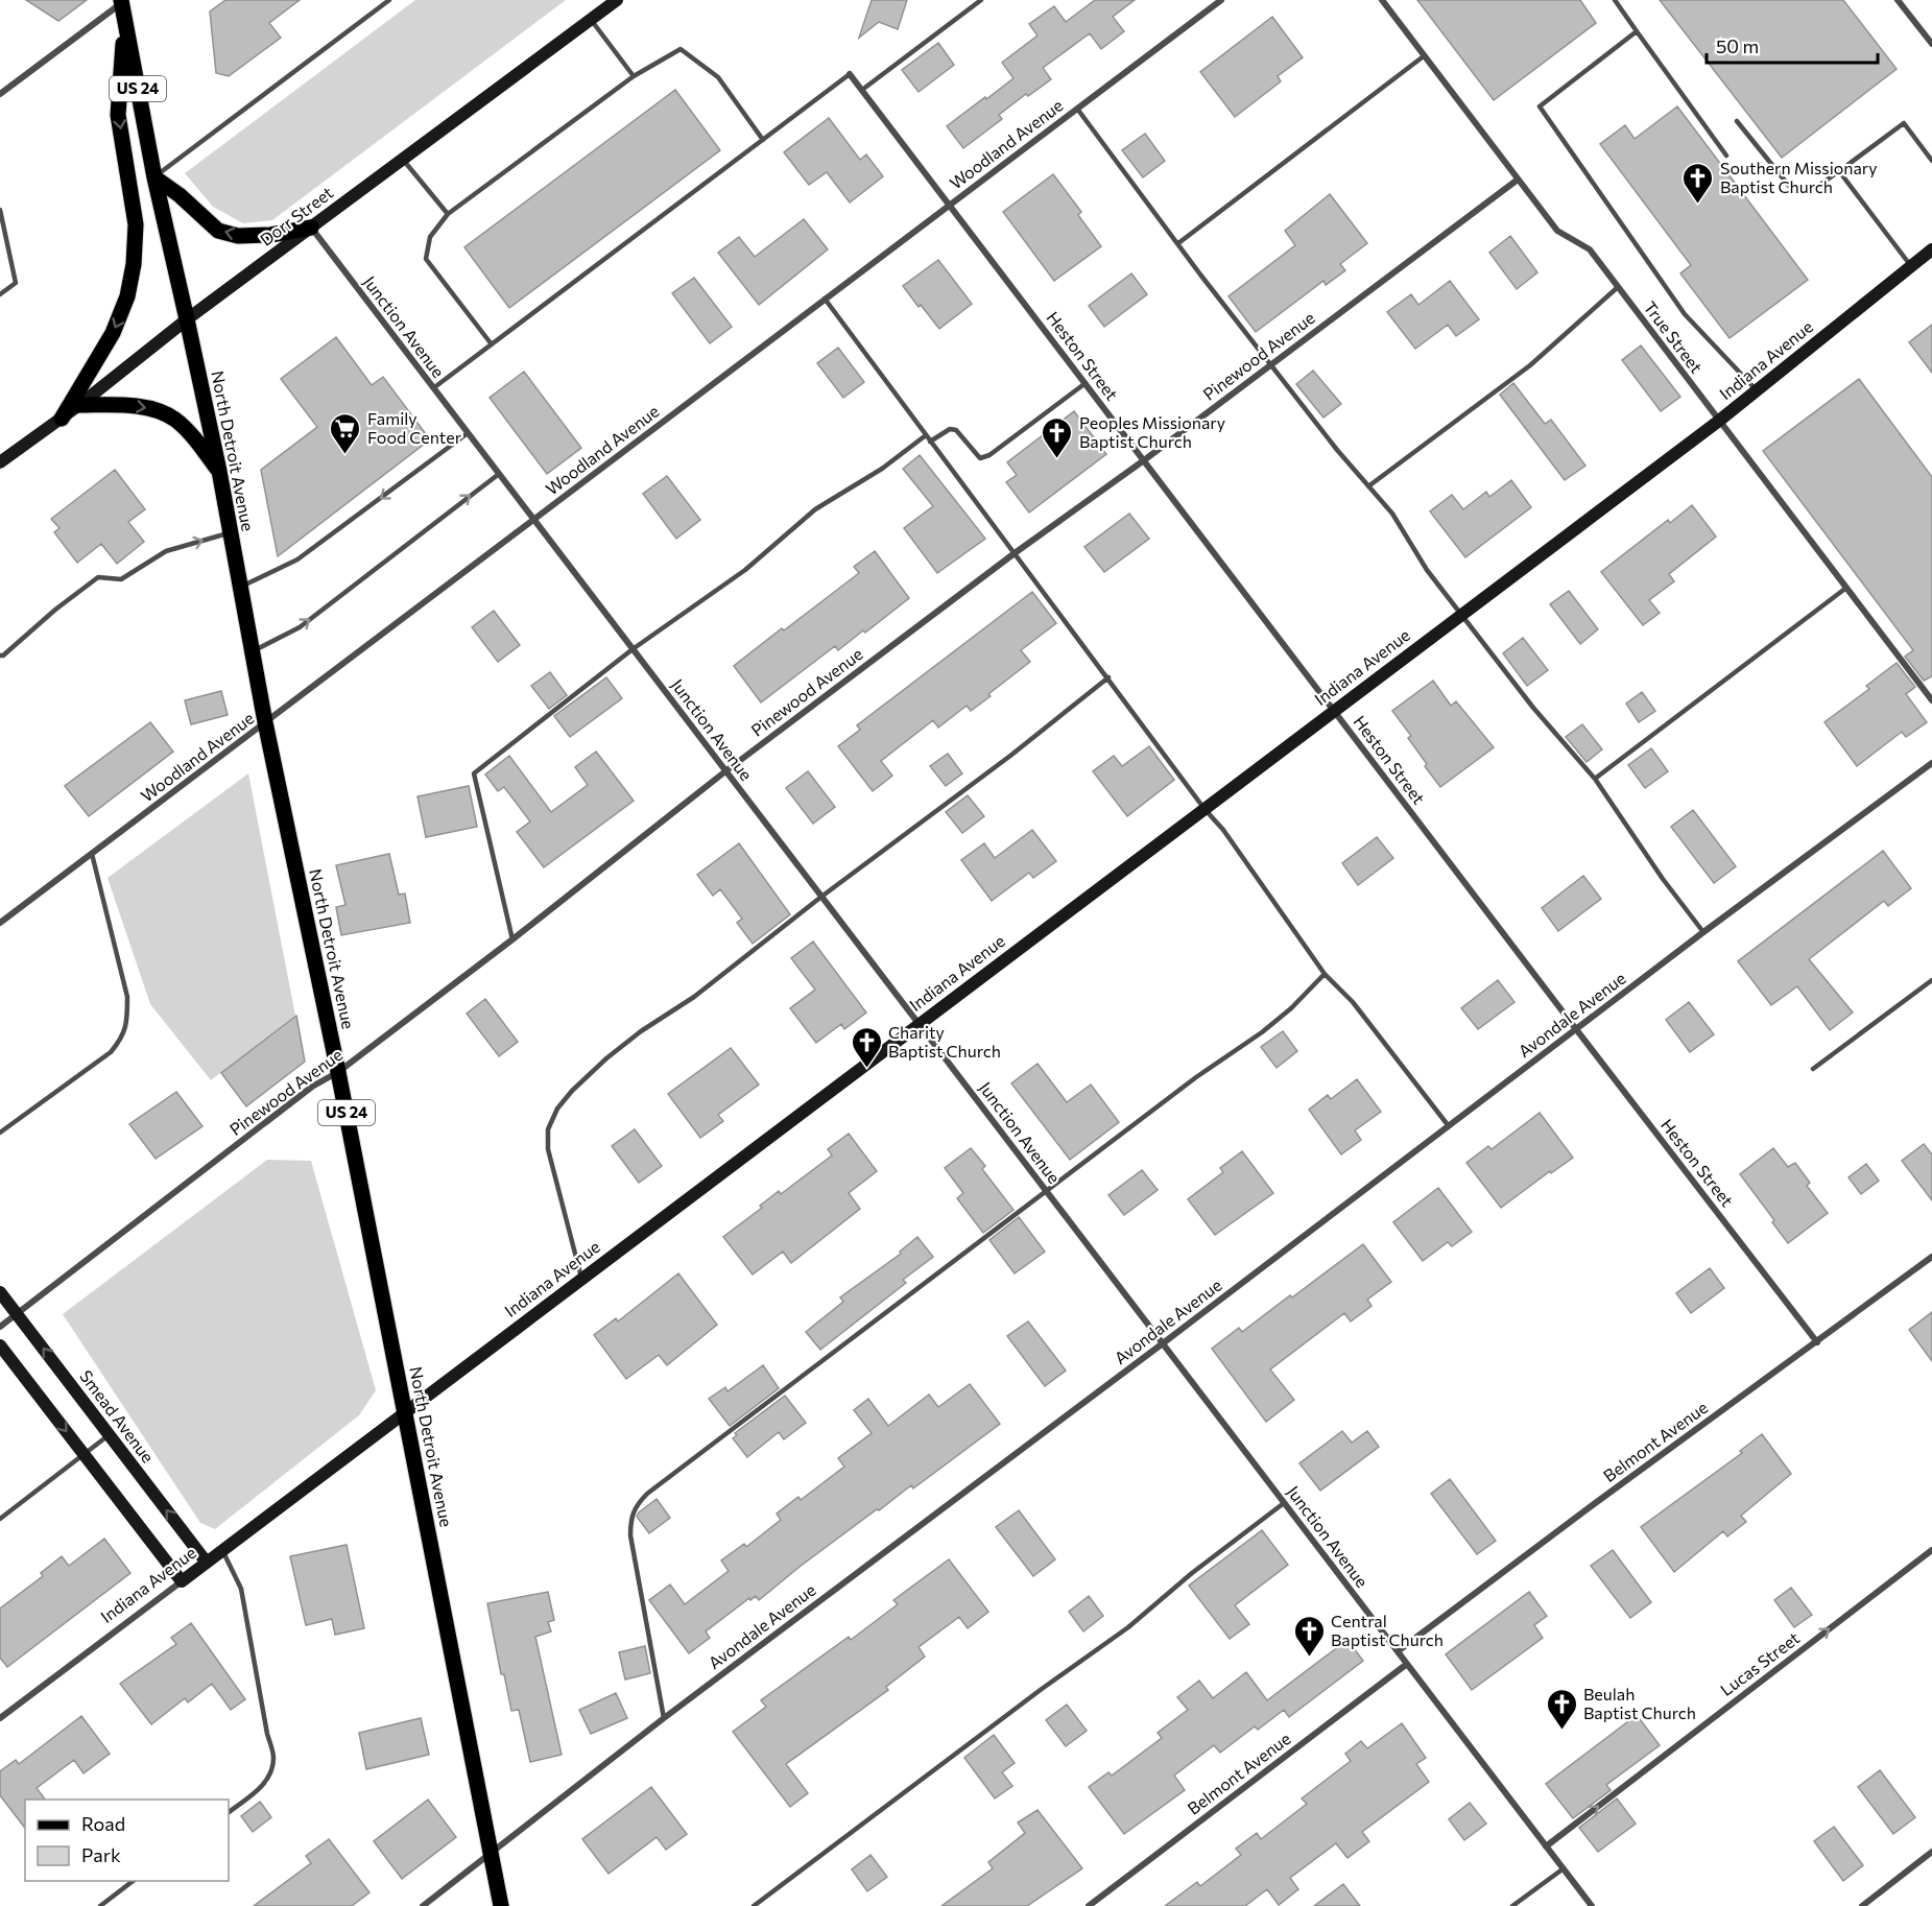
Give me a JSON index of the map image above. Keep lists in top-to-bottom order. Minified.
{"streets":{"main road":["US 24","North Detroit Avenue"],"street":["Woodland Avenue","Dorr Street","Junction Avenue","True Street","Heston Street","Pinewood Avenue","Indiana Avenue","Avondale Avenue","Smead Avenue","Belmont Avenue","Lucas Street"]},"crossings":[["Woodland Avenue","Junction Avenue"],["Woodland Avenue","Heston Street"],["Woodland Avenue","North Detroit Avenue"],["Dorr Street","Junction Avenue"],["Dorr Street","North Detroit Avenue"],["Junction Avenue","Pinewood Avenue"],["Junction Avenue","Indiana Avenue"],["Junction Avenue","Avondale Avenue"],["Junction Avenue","Belmont Avenue"],["Junction Avenue","Lucas Street"],["True Street","Pinewood Avenue"],["True Street","Indiana Avenue"],["Heston Street","Pinewood Avenue"],["Heston Street","Indiana Avenue"],["Heston Street","Avondale Avenue"],["Heston Street","Belmont Avenue"],["Pinewood Avenue","North Detroit Avenue"],["Pinewood Avenue","Smead Avenue"],["Indiana Avenue","North Detroit Avenue"],["Indiana Avenue","Smead Avenue"],["North Detroit Avenue","Avondale Avenue"]],"one_way":["Lucas Street"],"places":{"church":["Southern Missionary Baptist Church","Peoples Missionary Baptist Church","Charity Baptist Church","Central Baptist Church","Beulah Baptist Church"],"supermarket":["Family Food Center"]},"legend":["Road","Park"],"scale_bar":"50 m"}
